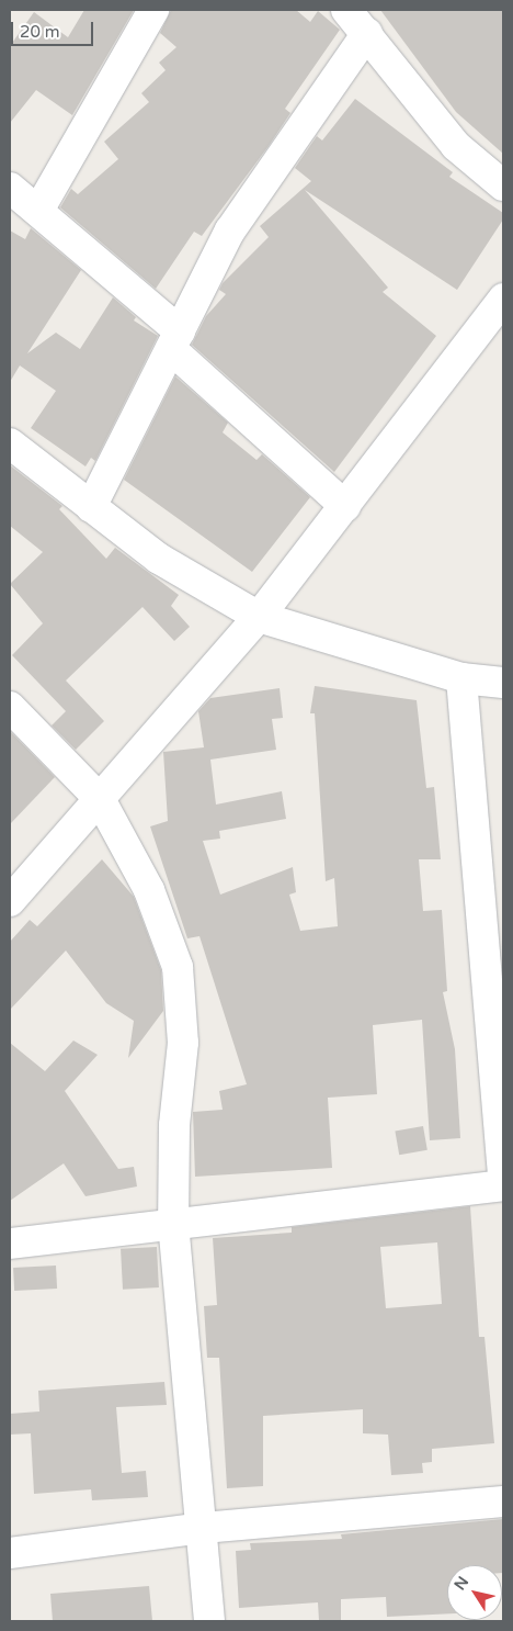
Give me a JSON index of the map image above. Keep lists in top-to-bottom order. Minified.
{"scale_bar":"20 m","north":"top left"}
